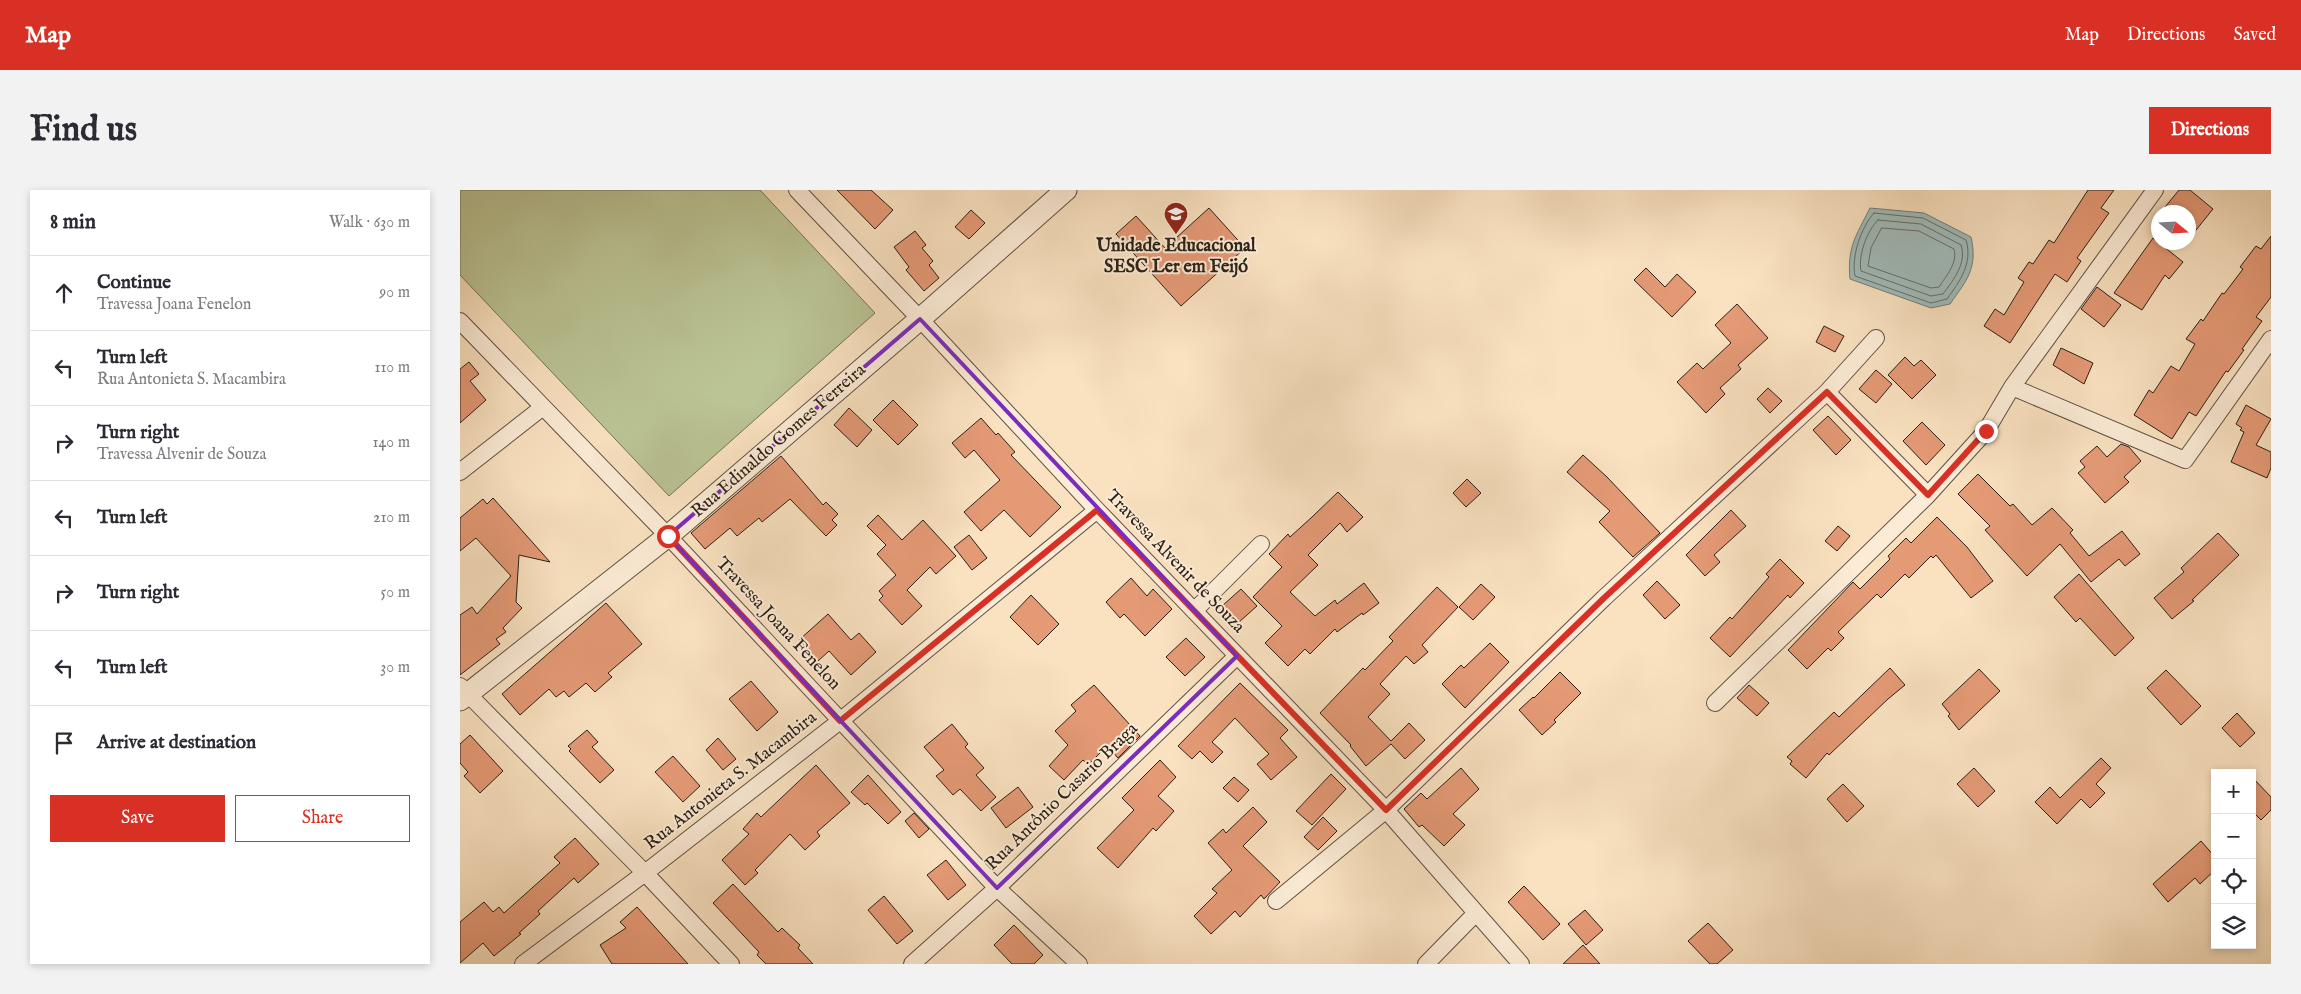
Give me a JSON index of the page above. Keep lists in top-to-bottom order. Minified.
{"streets":{"street":["Rua Edinaldo Gomes Ferreira","Travessa Alvenir de Souza","Travessa Joana Fenelon","Rua Antonieta S. Macambira","Rua Antônio Casario Braga"]},"crossings":[["Rua Edinaldo Gomes Ferreira","Travessa Alvenir de Souza"],["Rua Edinaldo Gomes Ferreira","Travessa Joana Fenelon"],["Travessa Alvenir de Souza","Rua Antonieta S. Macambira"],["Travessa Alvenir de Souza","Rua Antônio Casario Braga"],["Travessa Joana Fenelon","Rua Antonieta S. Macambira"],["Travessa Joana Fenelon","Rua Antônio Casario Braga"]],"places":{"school or university":["Unidade Educacional SESC Ler em Feijó"]},"north":"right","page":{"header":"Map","nav":["Map","Directions","Saved"],"buttons":["Directions",["Save","Share"]],"title":"Find us","heading":["8 min","Walk · 630 m"],"list":[["Continue","Travessa Joana Fenelon","90 m"],["Turn left","Rua Antonieta S. Macambira","110 m"],["Turn right","Travessa Alvenir de Souza","140 m"],["Turn left","210 m"],["Turn right","50 m"],["Turn left","30 m"],"Arrive at destination"],"map_buttons":["+","−"]}}
